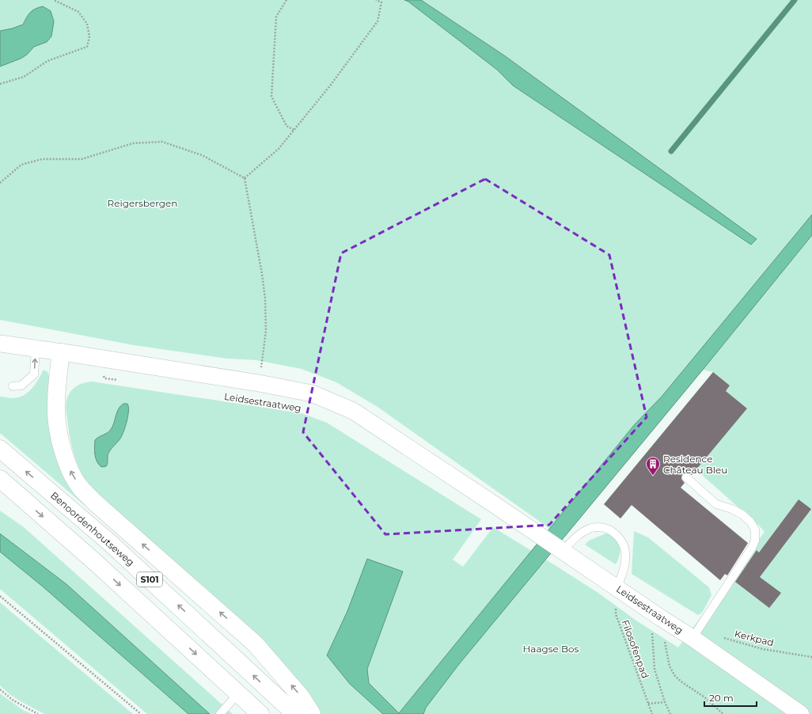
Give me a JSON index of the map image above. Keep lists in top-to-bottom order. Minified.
{"streets":{"main road":["Benoordenhoutseweg","S101"],"street":["Leidsestraatweg"],"path":["Kerkpad","Filosofenpad"]},"crossings":[["Leidsestraatweg","Kerkpad"],["Leidsestraatweg","Filosofenpad"]],"parks":["Reigersbergen","Haagse Bos"],"places":{"building":["Residence Château Bleu"]},"scale_bar":"20 m"}
